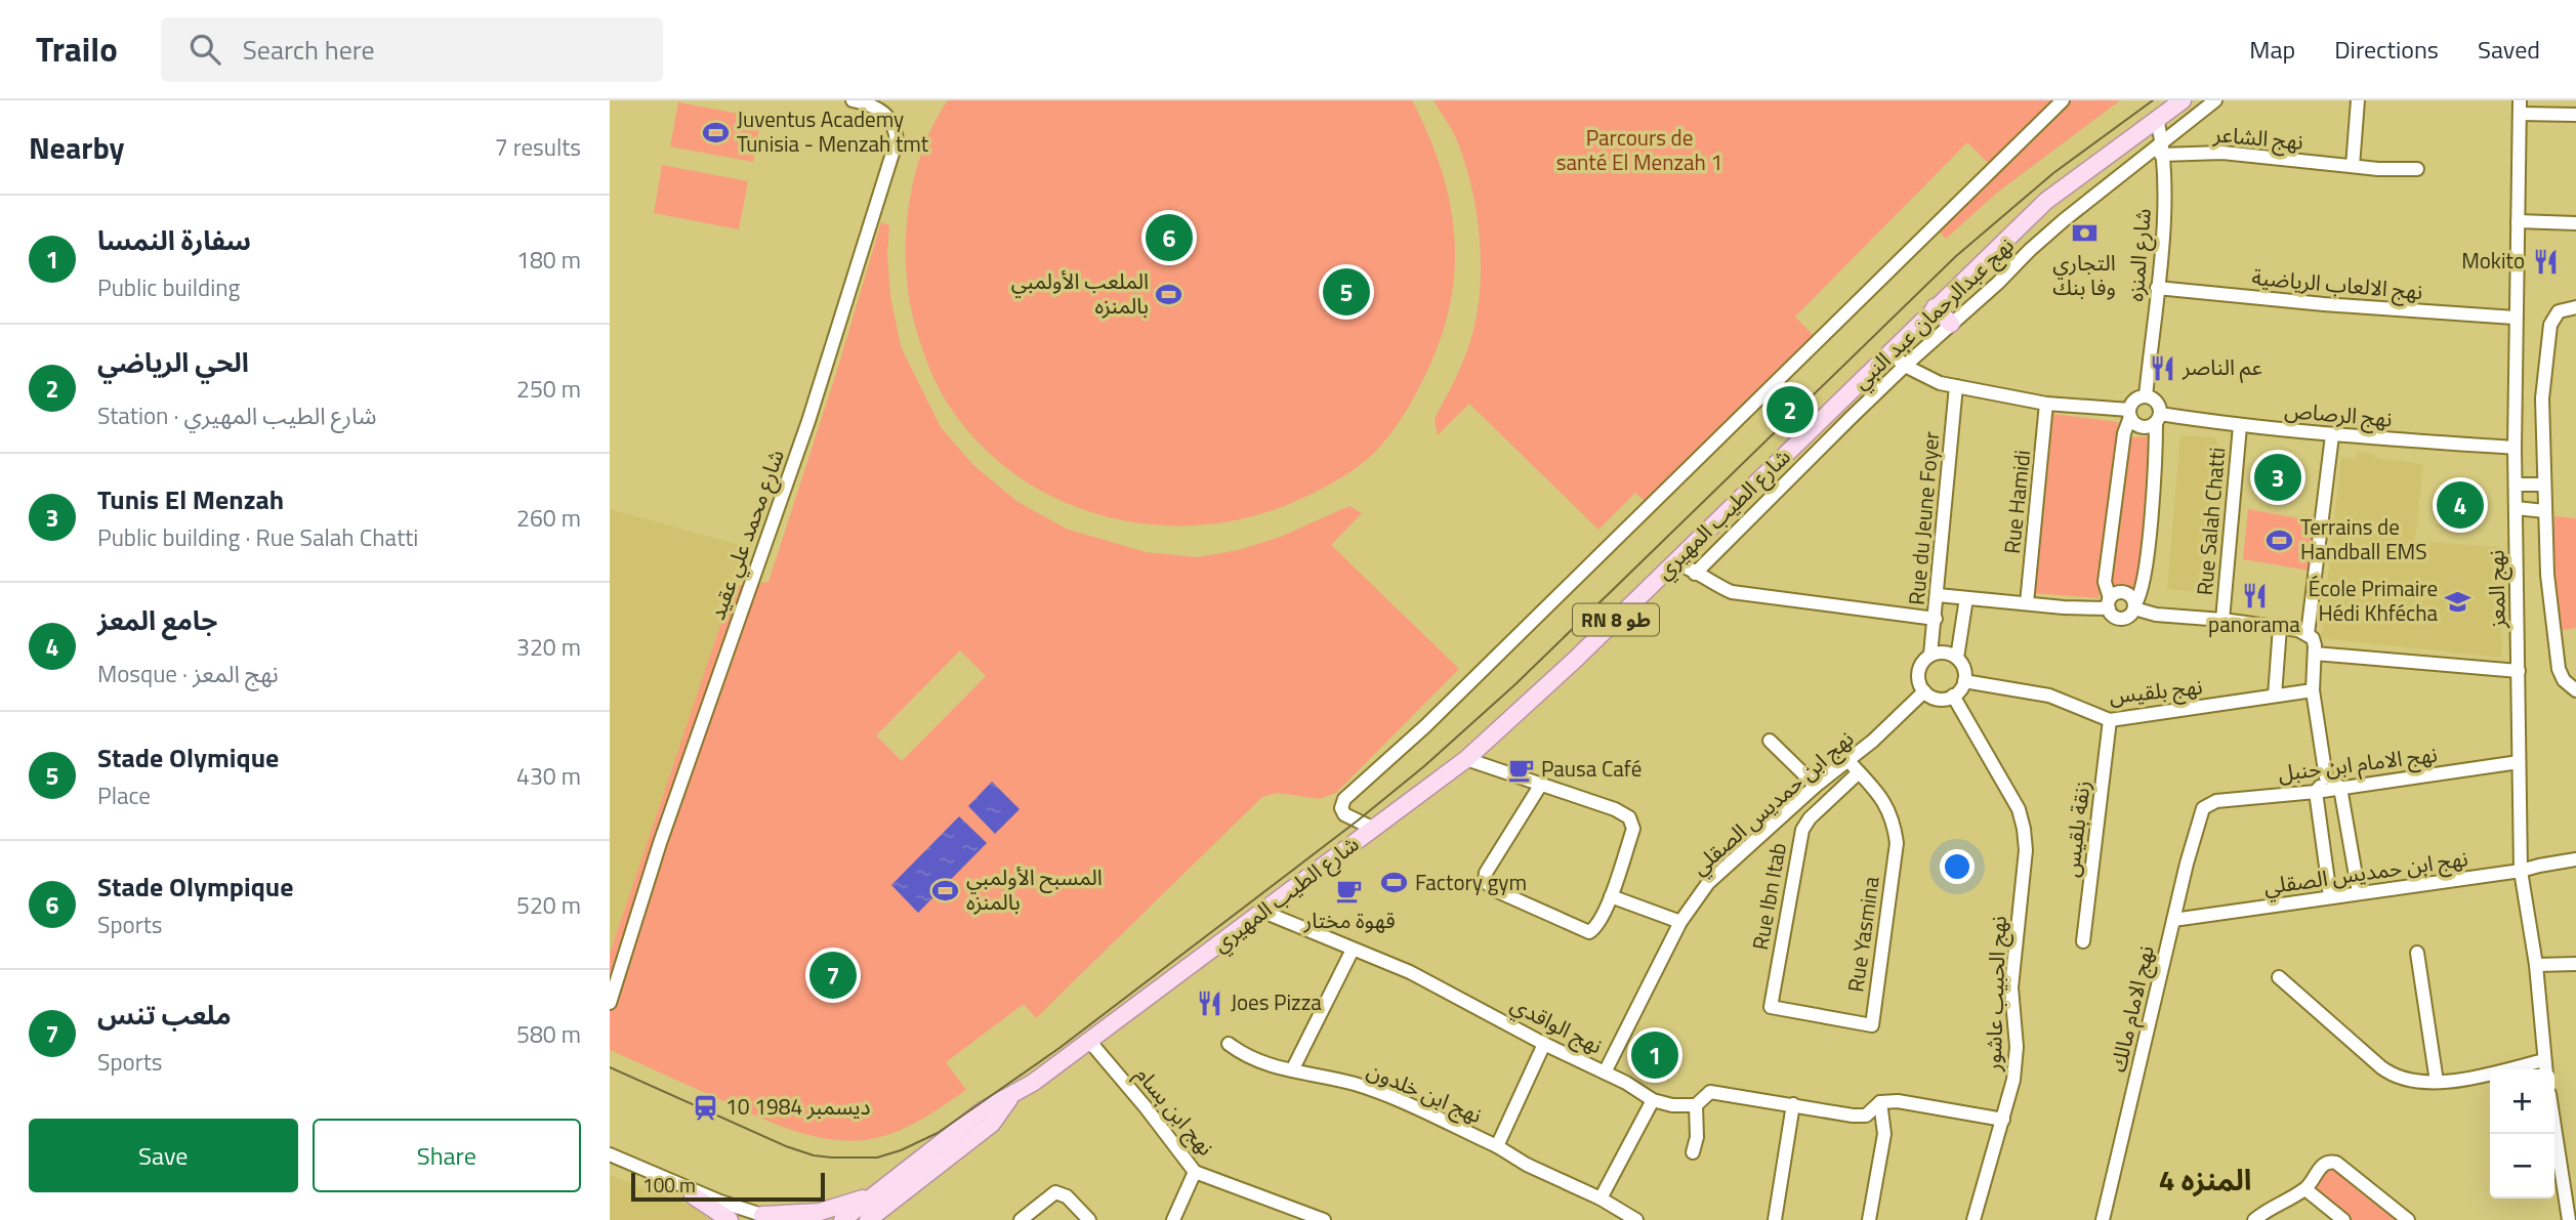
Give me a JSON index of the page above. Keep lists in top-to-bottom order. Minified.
{"streets":{"main road":["شارع الطيب المهيري","RN 8 طو"],"street":["نهج الشاعر","شارع المنزه","نهج الالعاب الرياضية","نهج عبدالرحمان عبد النبي","نهج الرصاص","Rue Hamidi","Rue du Jeune Foyer","Rue Salah Chatti","شارع محمد علي عقيد","نهج المعز","نهج بلقيس","نهج الامام ابن حنبل","نهج ابن حمديس الصقلي","زنقة بلقيس","Rue Ibn Itab","Rue Yasmina","نهج الحبيب عاشور","نهج الامام مالك","نهج الواقدي","نهج ابن خلدون","نهج ابن بسام"]},"crossings":[["نهج الشاعر","شارع المنزه"],["نهج الشاعر","نهج عبدالرحمان عبد النبي"],["شارع المنزه","نهج الالعاب الرياضية"],["شارع المنزه","نهج عبدالرحمان عبد النبي"],["شارع المنزه","نهج الرصاص"],["شارع المنزه","شارع الطيب المهيري"],["نهج الالعاب الرياضية","نهج المعز"],["نهج عبدالرحمان عبد النبي","نهج الرصاص"],["نهج الرصاص","Rue Hamidi"],["نهج الرصاص","شارع الطيب المهيري"],["نهج الرصاص","Rue du Jeune Foyer"],["نهج الرصاص","Rue Salah Chatti"],["نهج الرصاص","نهج المعز"],["شارع الطيب المهيري","نهج الواقدي"],["شارع الطيب المهيري","نهج ابن بسام"],["Rue du Jeune Foyer","نهج بلقيس"],["Rue du Jeune Foyer","نهج ابن حمديس الصقلي"],["Rue du Jeune Foyer","نهج الحبيب عاشور"],["نهج المعز","نهج الامام ابن حنبل"],["نهج المعز","نهج ابن حمديس الصقلي"],["نهج بلقيس","نهج ابن حمديس الصقلي"],["نهج بلقيس","زنقة بلقيس"],["نهج بلقيس","نهج الحبيب عاشور"],["نهج الامام ابن حنبل","نهج الامام مالك"],["نهج ابن حمديس الصقلي","Rue Yasmina"],["نهج ابن حمديس الصقلي","نهج الحبيب عاشور"],["نهج ابن حمديس الصقلي","نهج الامام مالك"],["نهج ابن حمديس الصقلي","نهج الواقدي"],["Rue Ibn Itab","Rue Yasmina"],["نهج الحبيب عاشور","نهج الواقدي"],["نهج الواقدي","نهج ابن خلدون"]],"districts":["المنزه 4"],"parks":["Parcours de santé El Menzah 1"],"places":{"sports":["Juventus Academy Tunisia - Menzah tmt","الملعب الأولمبي بالمنزه","Terrains de Handball EMS","Factory gym","المسبح الأولمبي بالمنزه"],"bank":["التجاري وفا بنك"],"restaurant":["Mokito","عم الناصر","panorama","Joes Pizza"],"school or university":["École Primaire Hédi Khfécha"],"cafe":["Pausa Café","قهوة مختار"],"station":["10 ديسمبر 1984"]},"scale_bar":"100 m","page":{"header":"Trailo","search":"Search here","nav":["Map","Directions","Saved"],"heading":["Nearby","7 results"],"list":[{"mark":"1","name":"سفارة النمسا","note":"Public building","value":"180 m"},{"mark":"2","name":"الحي الرياضي","note":"Station · شارع الطيب المهيري","value":"250 m"},{"mark":"3","name":"Tunis El Menzah","note":"Public building · Rue Salah Chatti","value":"260 m"},{"mark":"4","name":"جامع المعز","note":"Mosque · نهج المعز","value":"320 m"},{"mark":"5","name":"Stade Olymique","note":"Place","value":"430 m"},{"mark":"6","name":"Stade Olympique","note":"Sports","value":"520 m"},{"mark":"7","name":"ملعب تنس","note":"Sports","value":"580 m"}],"pins":["6","5","2","3","4","7","1"],"map_buttons":["+","−"],"buttons":["Save","Share"],"scale":"100 m"}}
